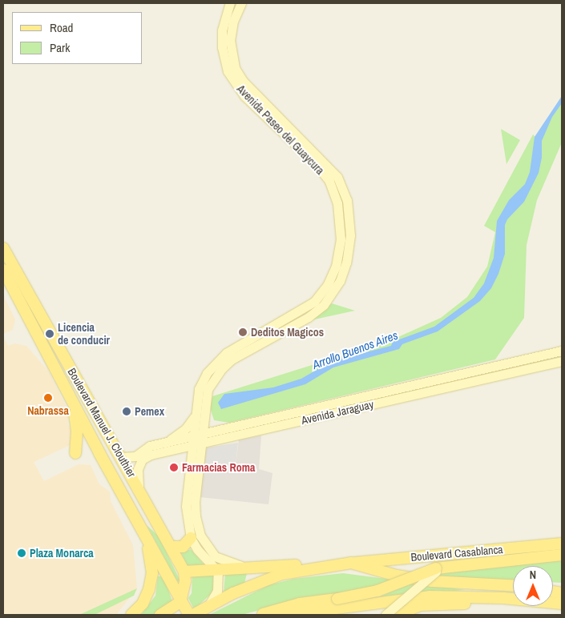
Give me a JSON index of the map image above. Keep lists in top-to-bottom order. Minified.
{"streets":{"main road":["Avenida Paseo del Guaycura","Avenida Jaraguay","Boulevard Manuel J. Clouthier","Boulevard Casablanca"]},"crossings":[["Avenida Paseo del Guaycura","Avenida Jaraguay"],["Avenida Jaraguay","Boulevard Manuel J. Clouthier"]],"water":["Arrollo Buenos Aires"],"places":["Deditos Magicos","Licencia de conducir","Nabrassa","Pemex","Farmacias Roma","Plaza Monarca"],"legend":["Road","Park"],"north":"top"}
